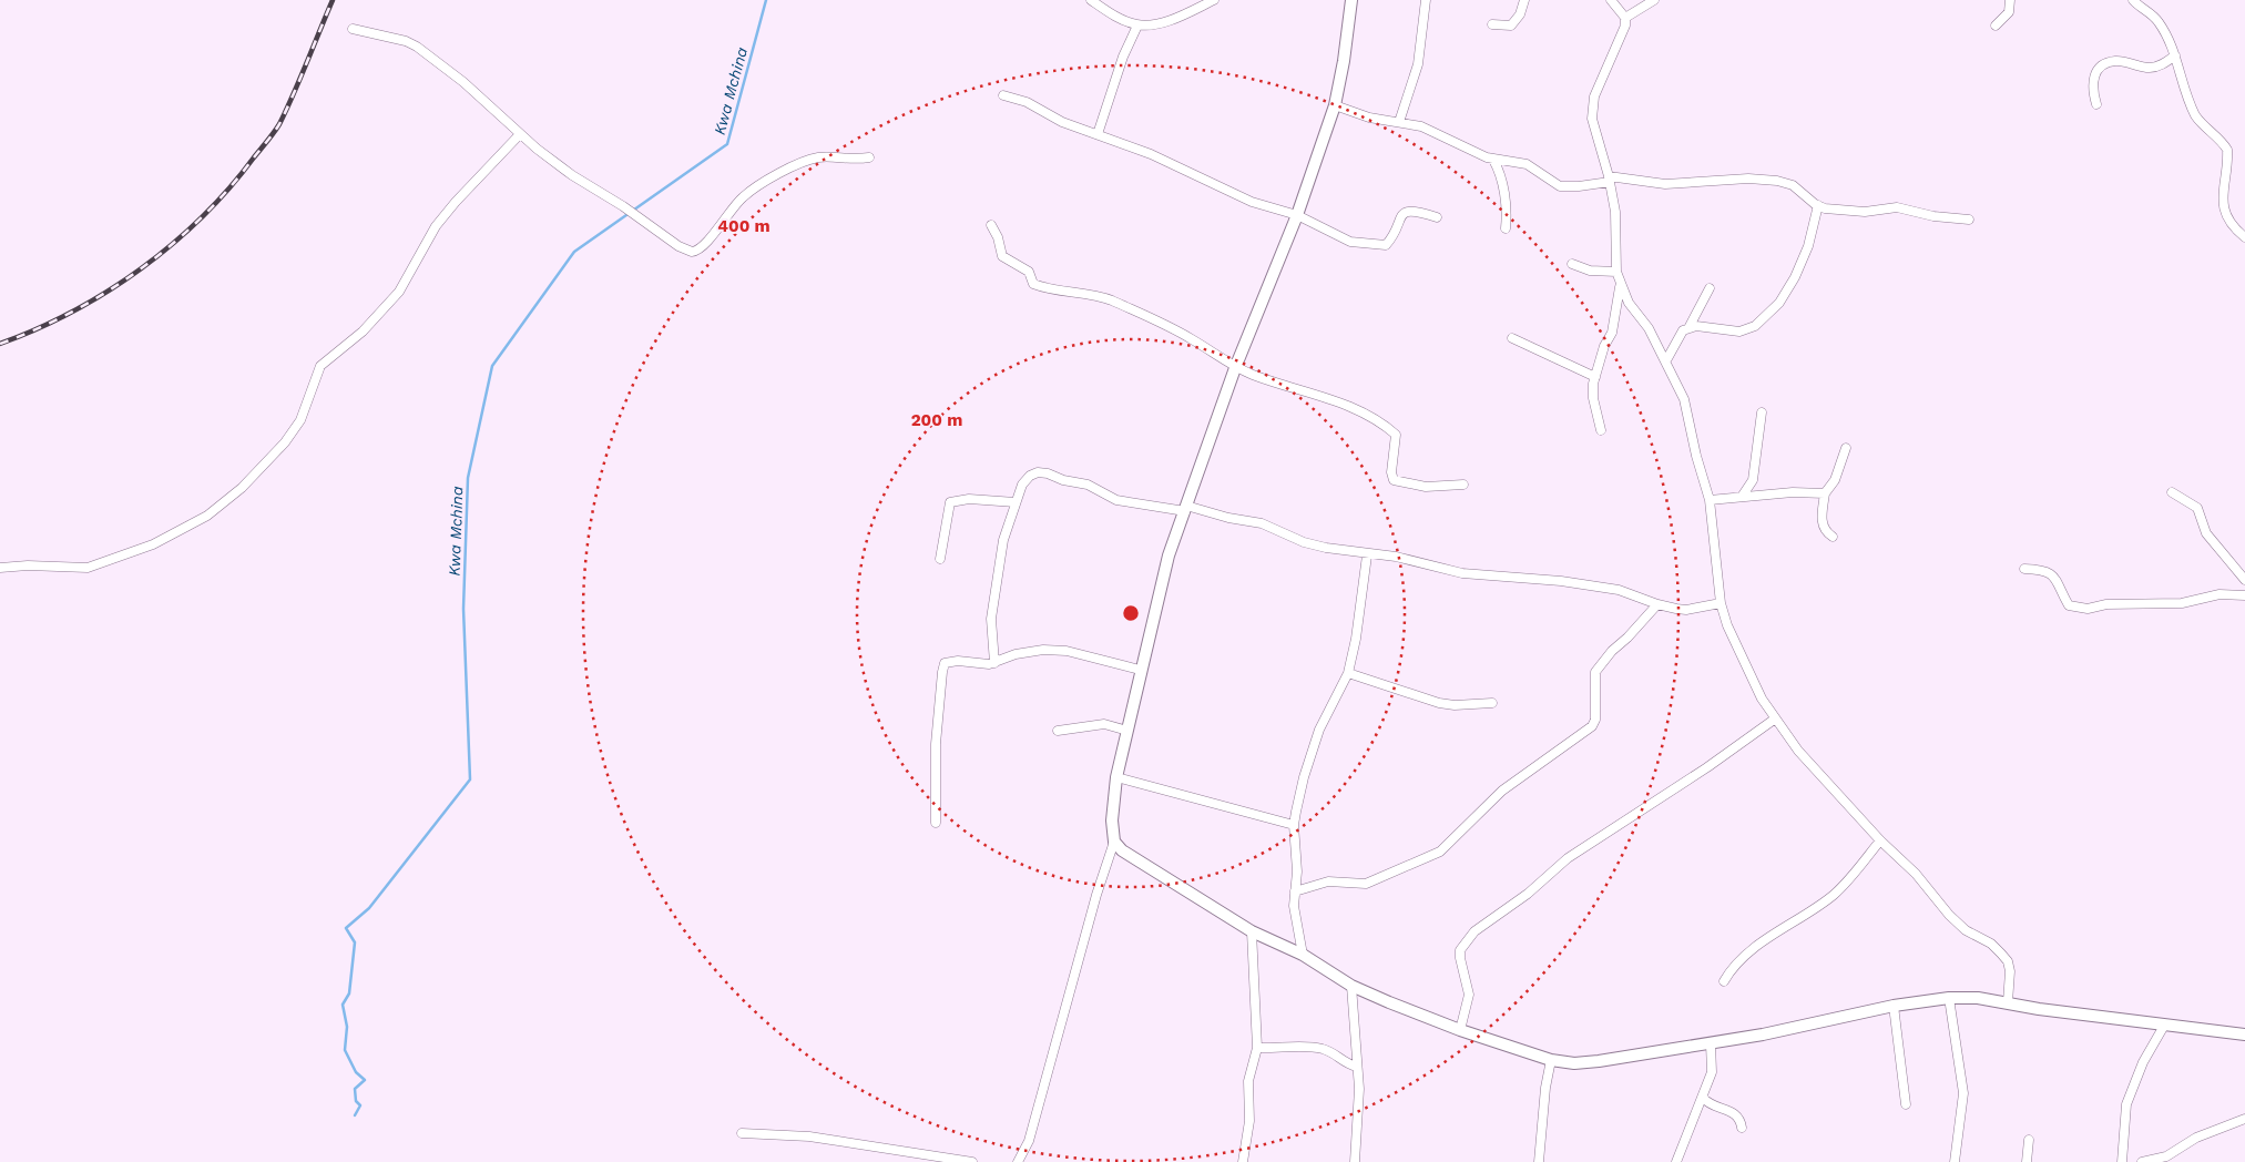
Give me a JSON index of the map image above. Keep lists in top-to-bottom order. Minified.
{"water":["Kwa Mchina"],"rings":["400 m","200 m"]}
